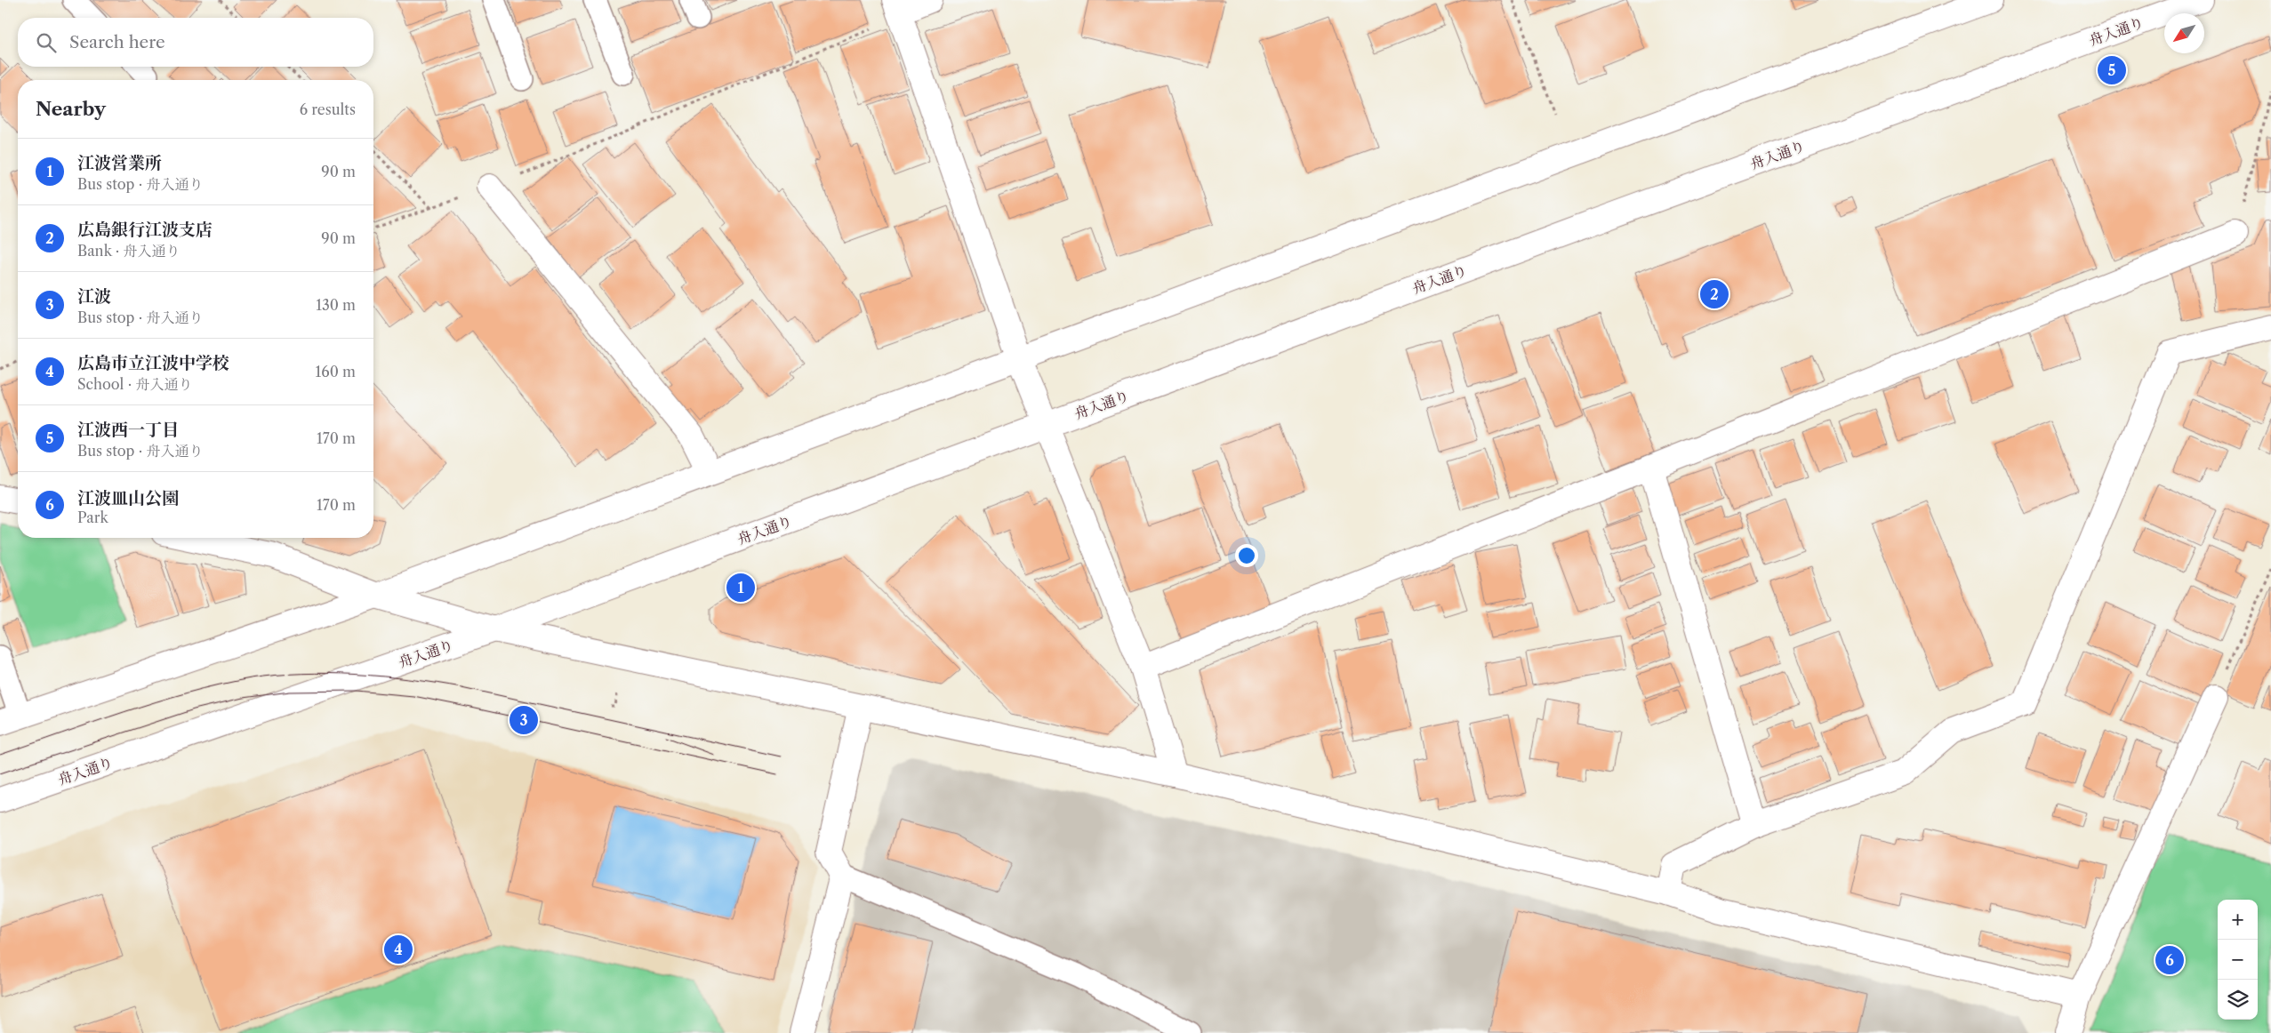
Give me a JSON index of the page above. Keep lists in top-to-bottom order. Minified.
{"streets":{"street":["舟入通り"]},"north":"bottom left","page":{"search":"Search here","pins":["5","2","1","3","4","6"],"heading":["Nearby","6 results"],"list":[{"mark":"1","name":"江波営業所","note":"Bus stop · 舟入通り","value":"90 m"},{"mark":"2","name":"広島銀行江波支店","note":"Bank · 舟入通り","value":"90 m"},{"mark":"3","name":"江波","note":"Bus stop · 舟入通り","value":"130 m"},{"mark":"4","name":"広島市立江波中学校","note":"School · 舟入通り","value":"160 m"},{"mark":"5","name":"江波西一丁目","note":"Bus stop · 舟入通り","value":"170 m"},{"mark":"6","name":"江波皿山公園","note":"Park","value":"170 m"}],"map_buttons":["+","−"]}}
